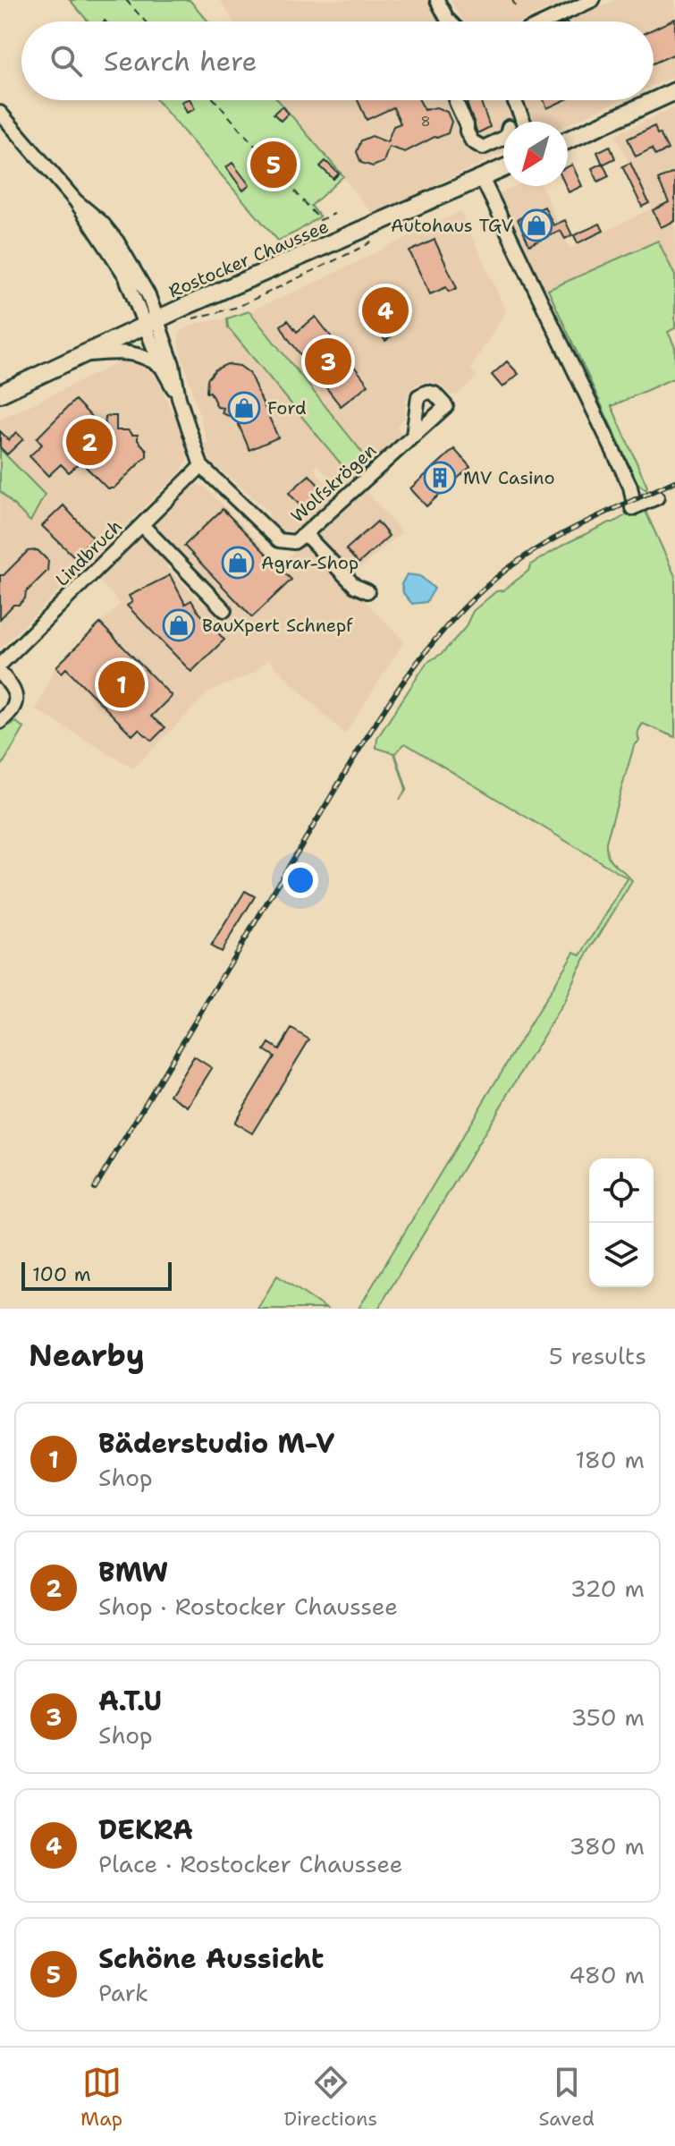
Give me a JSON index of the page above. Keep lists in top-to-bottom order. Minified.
{"streets":{"main road":["Rostocker Chaussee"],"street":["Wolfskrögen","Lindbruch"]},"crossings":[["Rostocker Chaussee","Wolfskrögen"],["Wolfskrögen","Lindbruch"]],"places":{"shop":["Autohaus TGV","Ford","Agrar-Shop","BauXpert Schnepf"],"building":["MV Casino"]},"house_numbers":["8"],"scale_bar":"100 m","north":"bottom left","page":{"search":"Search here","pins":["5","4","3","2","1"],"scale":"100 m","heading":["Nearby","5 results"],"list":[{"mark":"1","name":"Bäderstudio M-V","note":"Shop","value":"180 m"},{"mark":"2","name":"BMW","note":"Shop · Rostocker Chaussee","value":"320 m"},{"mark":"3","name":"A.T.U","note":"Shop","value":"350 m"},{"mark":"4","name":"DEKRA","note":"Place · Rostocker Chaussee","value":"380 m"},{"mark":"5","name":"Schöne Aussicht","note":"Park","value":"480 m"}],"nav":["Map","Directions","Saved"]}}
